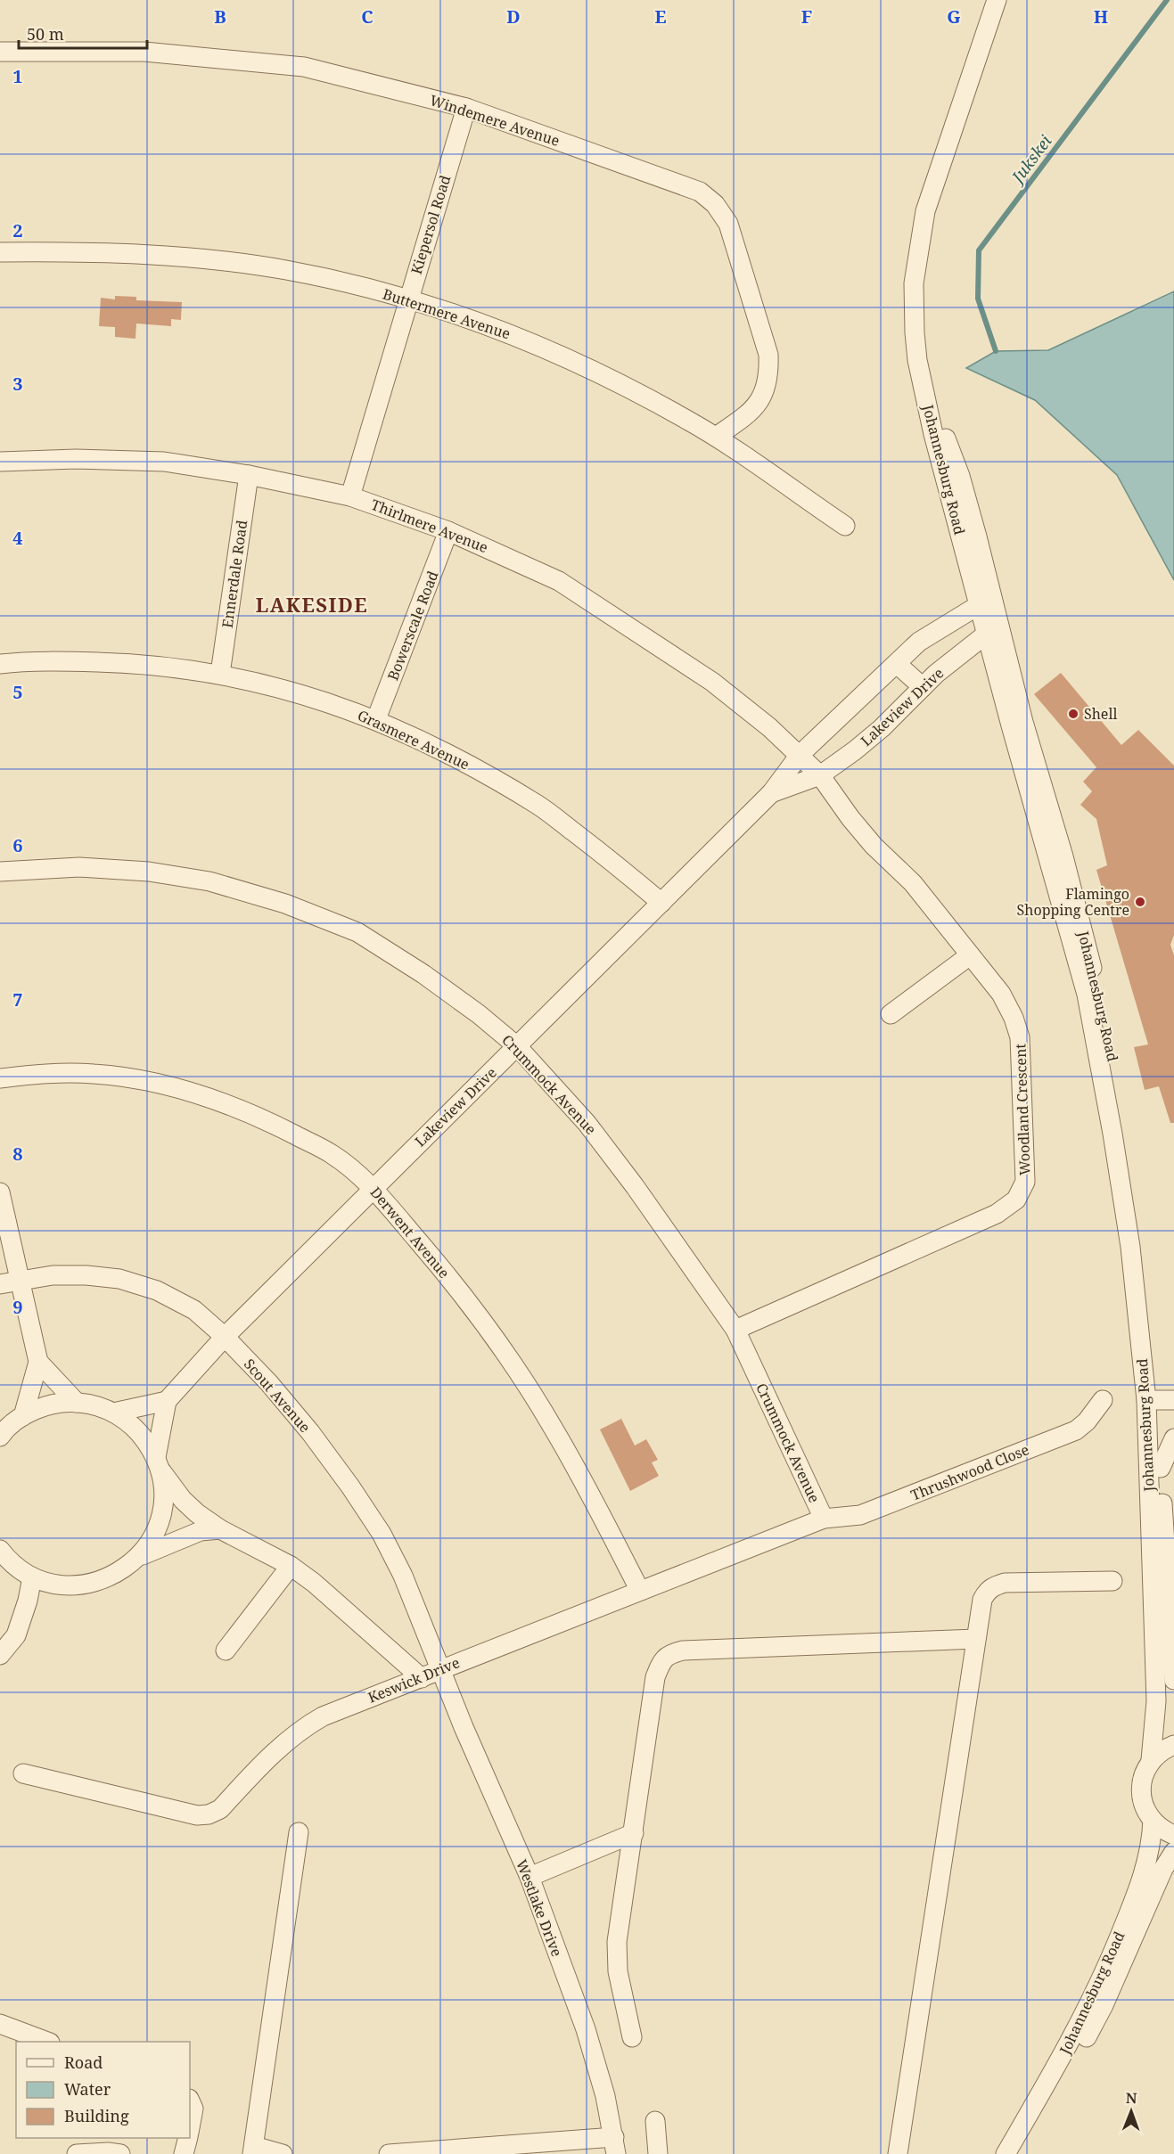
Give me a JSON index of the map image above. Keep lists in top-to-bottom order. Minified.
{"streets":{"street":["Windemere Avenue","Kiepersol Road","Buttermere Avenue","Johannesburg Road","Thirlmere Avenue","Ennerdale Road","Bowerscale Road","Lakeview Drive","Grasmere Avenue","Crummock Avenue","Woodland Crescent","Derwent Avenue","Scout Avenue","Thrushwood Close","Keswick Drive","Westlake Drive"]},"crossings":[["Windemere Avenue","Kiepersol Road"],["Windemere Avenue","Buttermere Avenue"],["Kiepersol Road","Buttermere Avenue"],["Kiepersol Road","Thirlmere Avenue"],["Johannesburg Road","Lakeview Drive"],["Thirlmere Avenue","Ennerdale Road"],["Thirlmere Avenue","Bowerscale Road"],["Thirlmere Avenue","Lakeview Drive"],["Thirlmere Avenue","Woodland Crescent"],["Ennerdale Road","Grasmere Avenue"],["Bowerscale Road","Grasmere Avenue"],["Lakeview Drive","Grasmere Avenue"],["Lakeview Drive","Crummock Avenue"],["Lakeview Drive","Woodland Crescent"],["Lakeview Drive","Derwent Avenue"],["Lakeview Drive","Scout Avenue"],["Crummock Avenue","Woodland Crescent"],["Crummock Avenue","Thrushwood Close"],["Crummock Avenue","Keswick Drive"],["Derwent Avenue","Keswick Drive"],["Scout Avenue","Keswick Drive"],["Scout Avenue","Westlake Drive"],["Thrushwood Close","Keswick Drive"],["Keswick Drive","Westlake Drive"]],"districts":["LAKESIDE"],"water":["Jukskei"],"places":["Shell","Flamingo Shopping Centre"],"legend":["Road","Water","Building"],"scale_bar":"50 m","north":"top","grid":{"columns":["B","C","D","E","F","G","H"],"rows":["1","2","3","4","5","6","7","8","9"]}}
